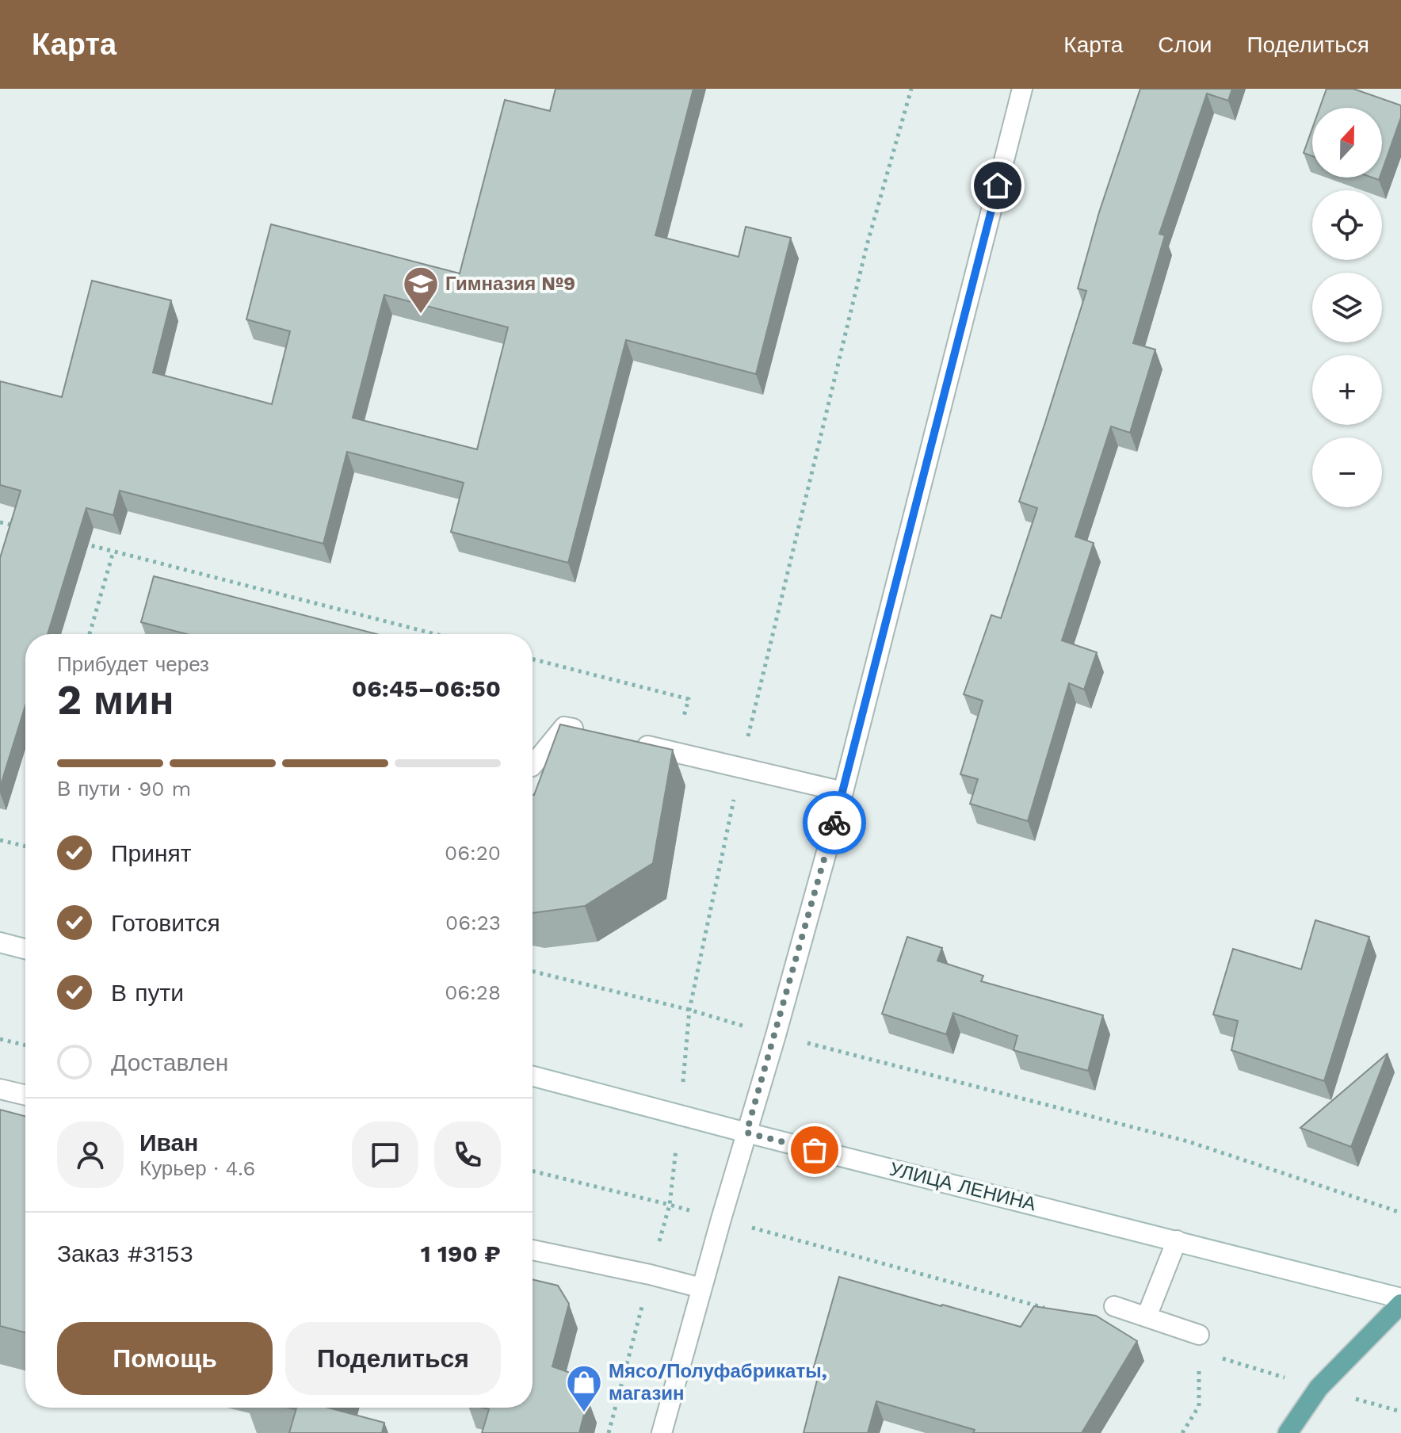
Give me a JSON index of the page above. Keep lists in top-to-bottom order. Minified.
{"streets":{"street":["УЛИЦА ЛЕНИНА"]},"places":{"school or university":["Гимназия №9"],"shop":["Мясо/Полуфабрикаты, магазин"]},"north":"top","page":{"header":"Карта","nav":["Карта","Слои","Поделиться"],"map_buttons":["+","−"],"heading":["2 мин","Прибудет через","06:45–06:50"],"panel":["Иван","Курьер · 4.6","Заказ #3153","1 190 ₽"],"bar":"В пути · 90 m","list":[["Принят","06:20"],["Готовится","06:23"],["В пути","06:28"],"Доставлен"],"buttons":["Помощь","Поделиться"]}}
